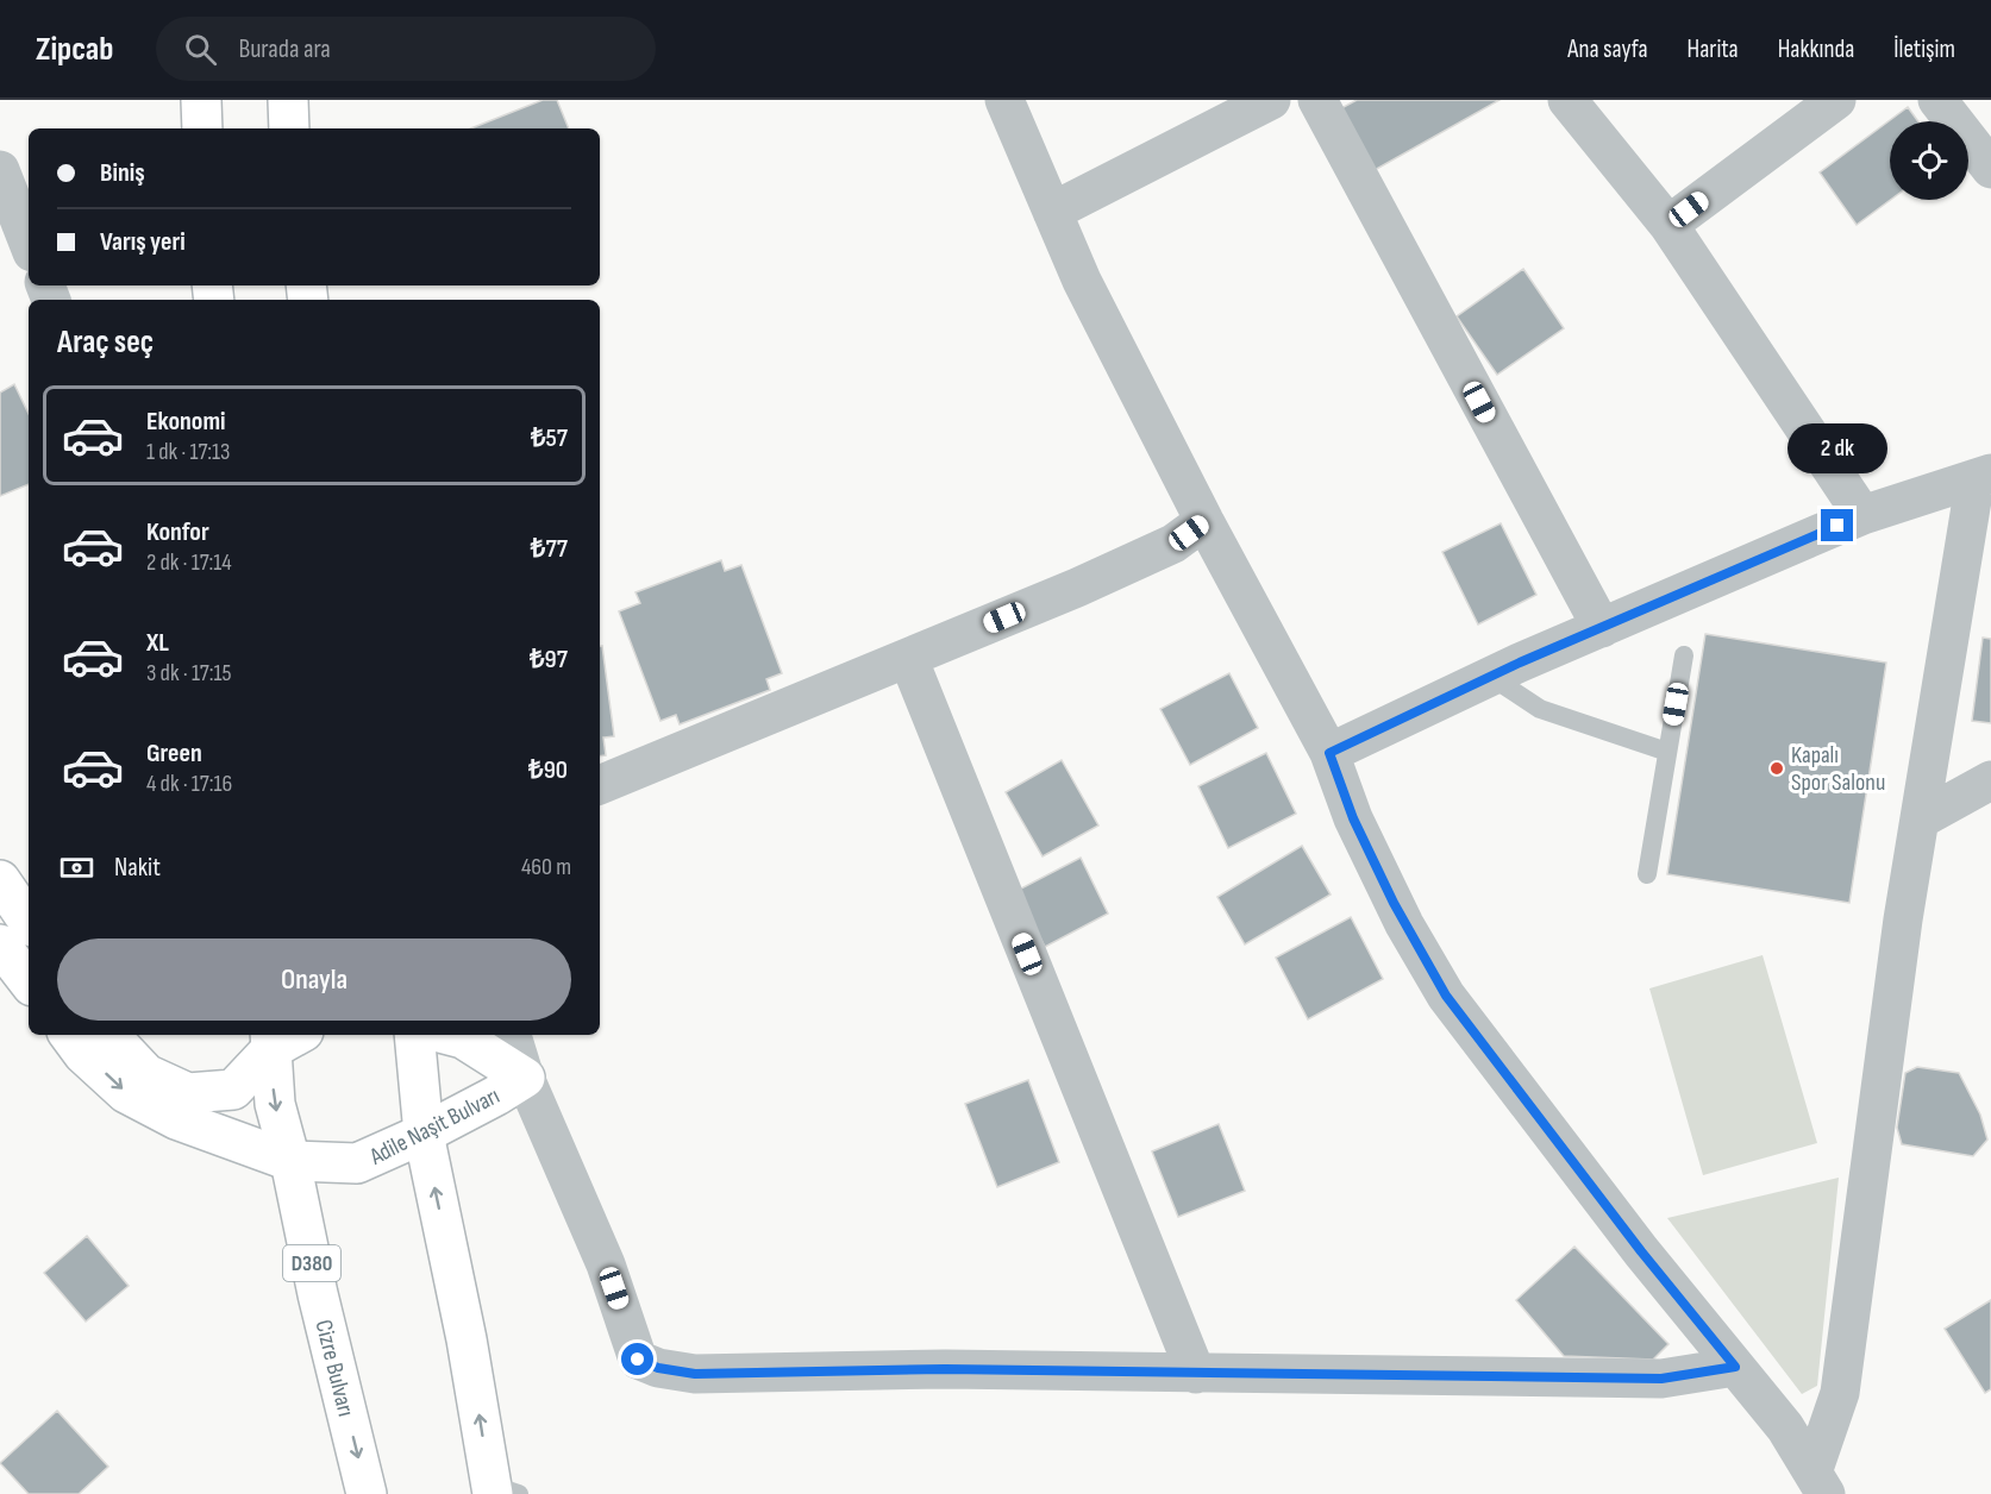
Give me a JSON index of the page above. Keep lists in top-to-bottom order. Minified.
{"streets":{"main road":["Adile Naşit Bulvarı","D380","Cizre Bulvarı"]},"crossings":[["Adile Naşit Bulvarı","Cizre Bulvarı"]],"one_way":["Adile Naşit Bulvarı"],"places":["Kapalı Spor Salonu"],"page":{"header":"Zipcab","search":"Burada ara","nav":["Ana sayfa","Harita","Hakkında","İletişim"],"banner":["Biniş","Varış yeri"],"heading":"Araç seç","list":[{"name":"Ekonomi","note":"1 dk · 17:13","value":"₺57"},{"name":"Konfor","note":"2 dk · 17:14","value":"₺77"},{"name":"XL","note":"3 dk · 17:15","value":"₺97"},{"name":"Green","note":"4 dk · 17:16","value":"₺90"}],"bubble":"2 dk","pay":["Nakit","460 m"],"buttons":"Onayla"}}
